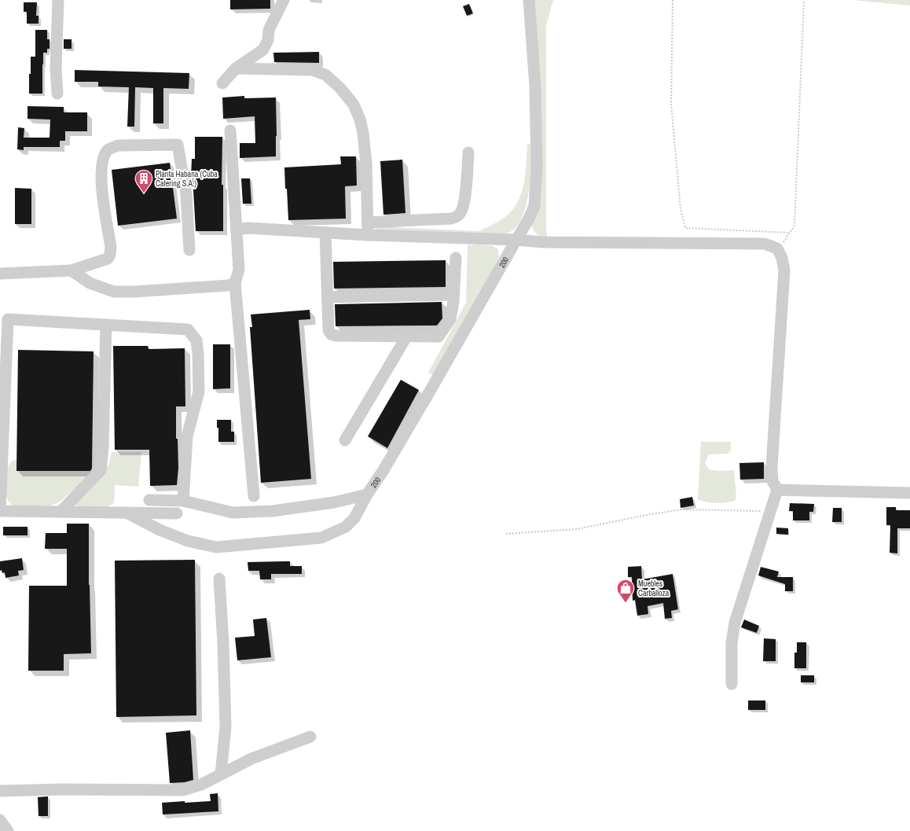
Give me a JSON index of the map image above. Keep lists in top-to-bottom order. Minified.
{"streets":{"street":["200"]},"places":{"building":["Planta Habana (Cuba Catering S.A.)"],"shop":["Muebles Carballoza"]}}
